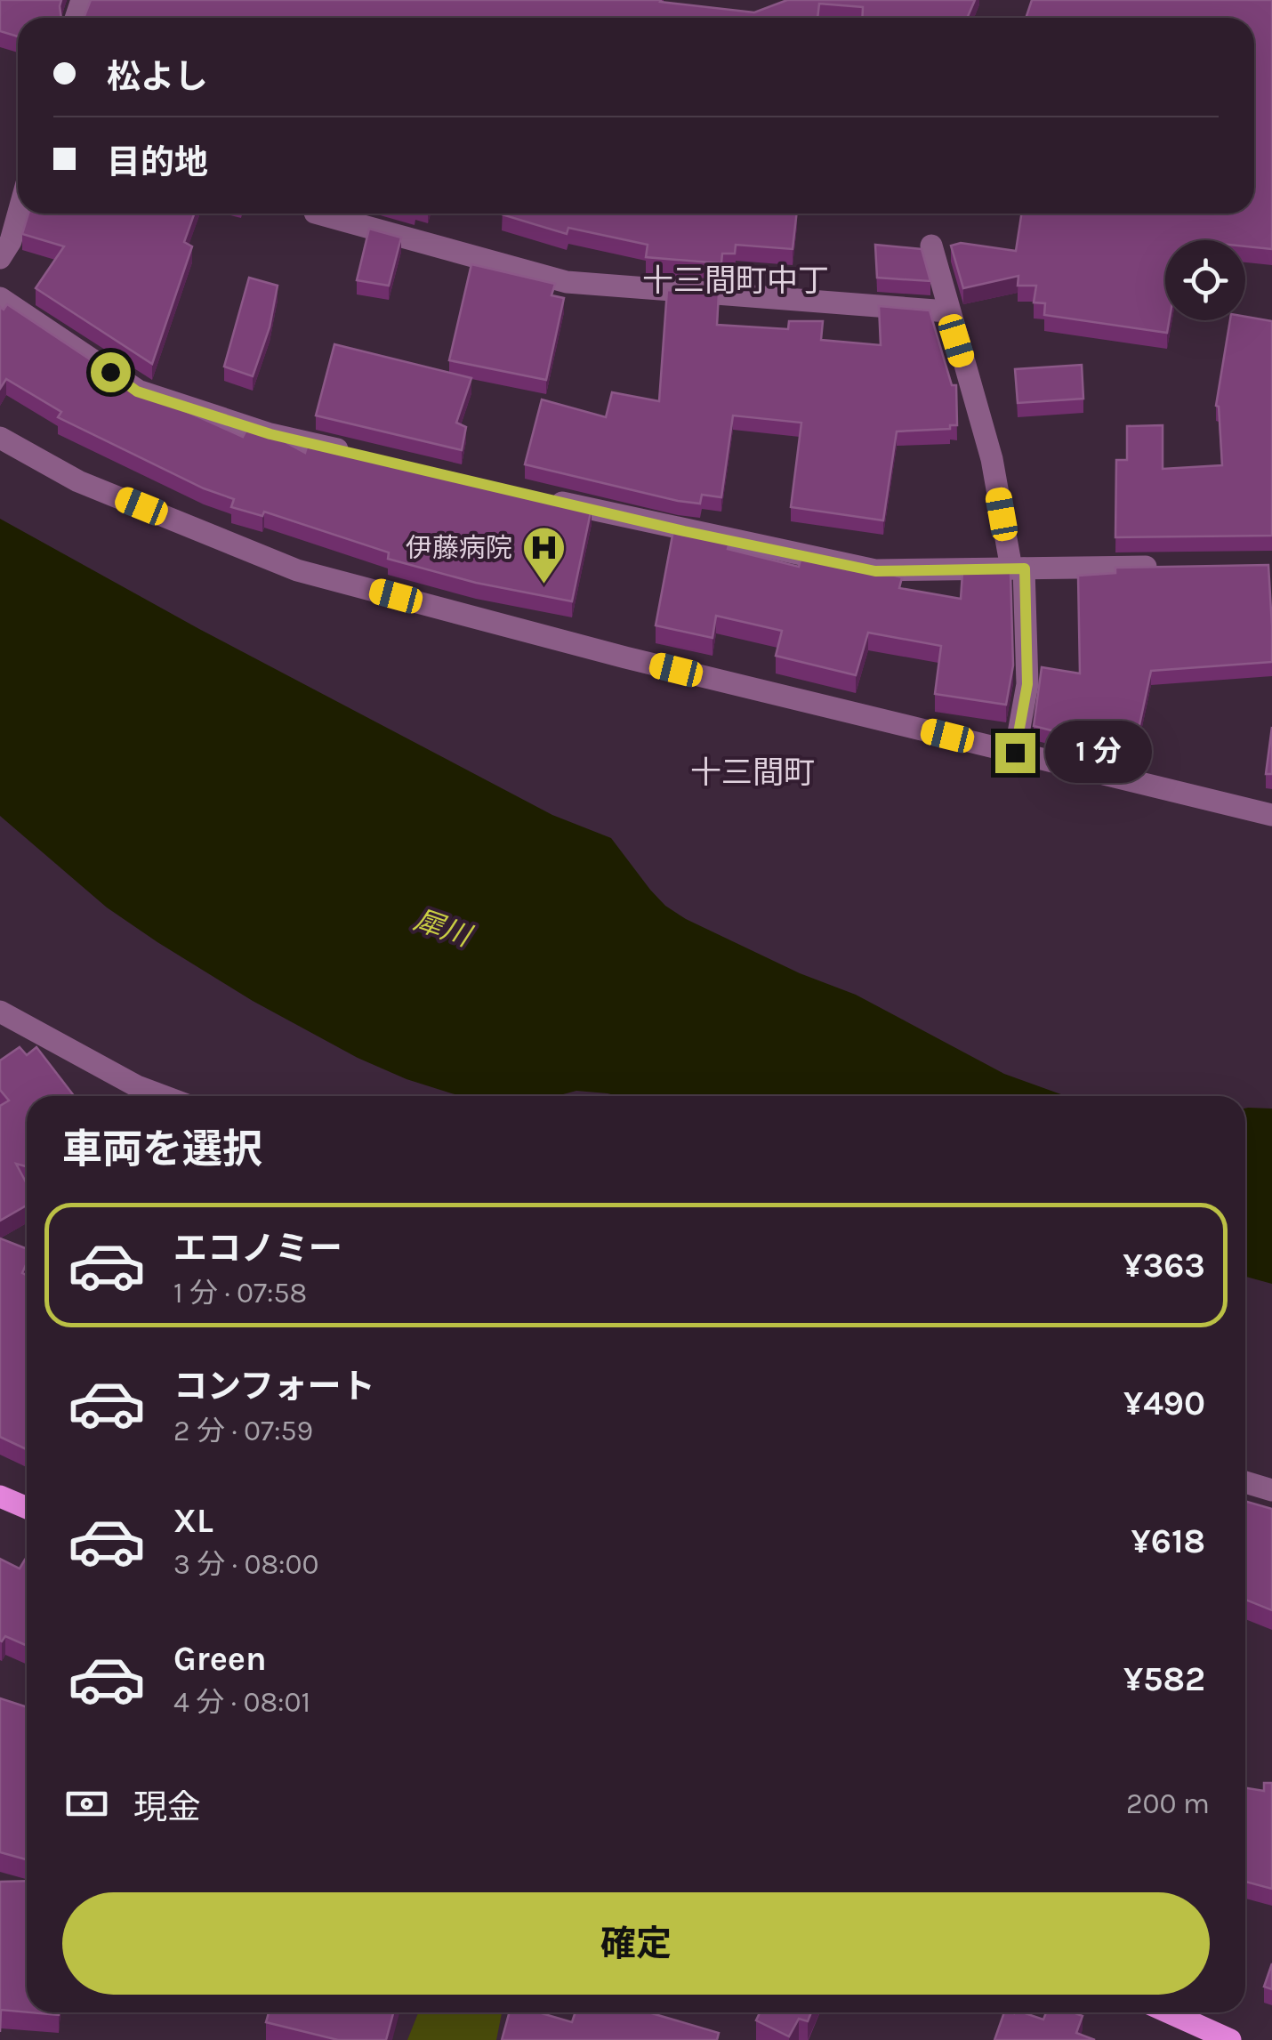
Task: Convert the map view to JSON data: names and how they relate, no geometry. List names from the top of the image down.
{
  "districts": ["十三間町中丁", "十三間町"],
  "water": ["犀川"],
  "places": {
    "hospital": ["伊藤病院"]
  },
  "page": {
    "banner": ["松よし", "目的地"],
    "bubble": "1 分",
    "heading": "車両を選択",
    "list": [
      {
        "name": "エコノミー",
        "note": "1 分 · 07:58",
        "value": "¥363"
      },
      {
        "name": "コンフォート",
        "note": "2 分 · 07:59",
        "value": "¥490"
      },
      {
        "name": "XL",
        "note": "3 分 · 08:00",
        "value": "¥618"
      },
      {
        "name": "Green",
        "note": "4 分 · 08:01",
        "value": "¥582"
      }
    ],
    "pay": ["現金", "200 m"],
    "buttons": "確定"
  }
}
